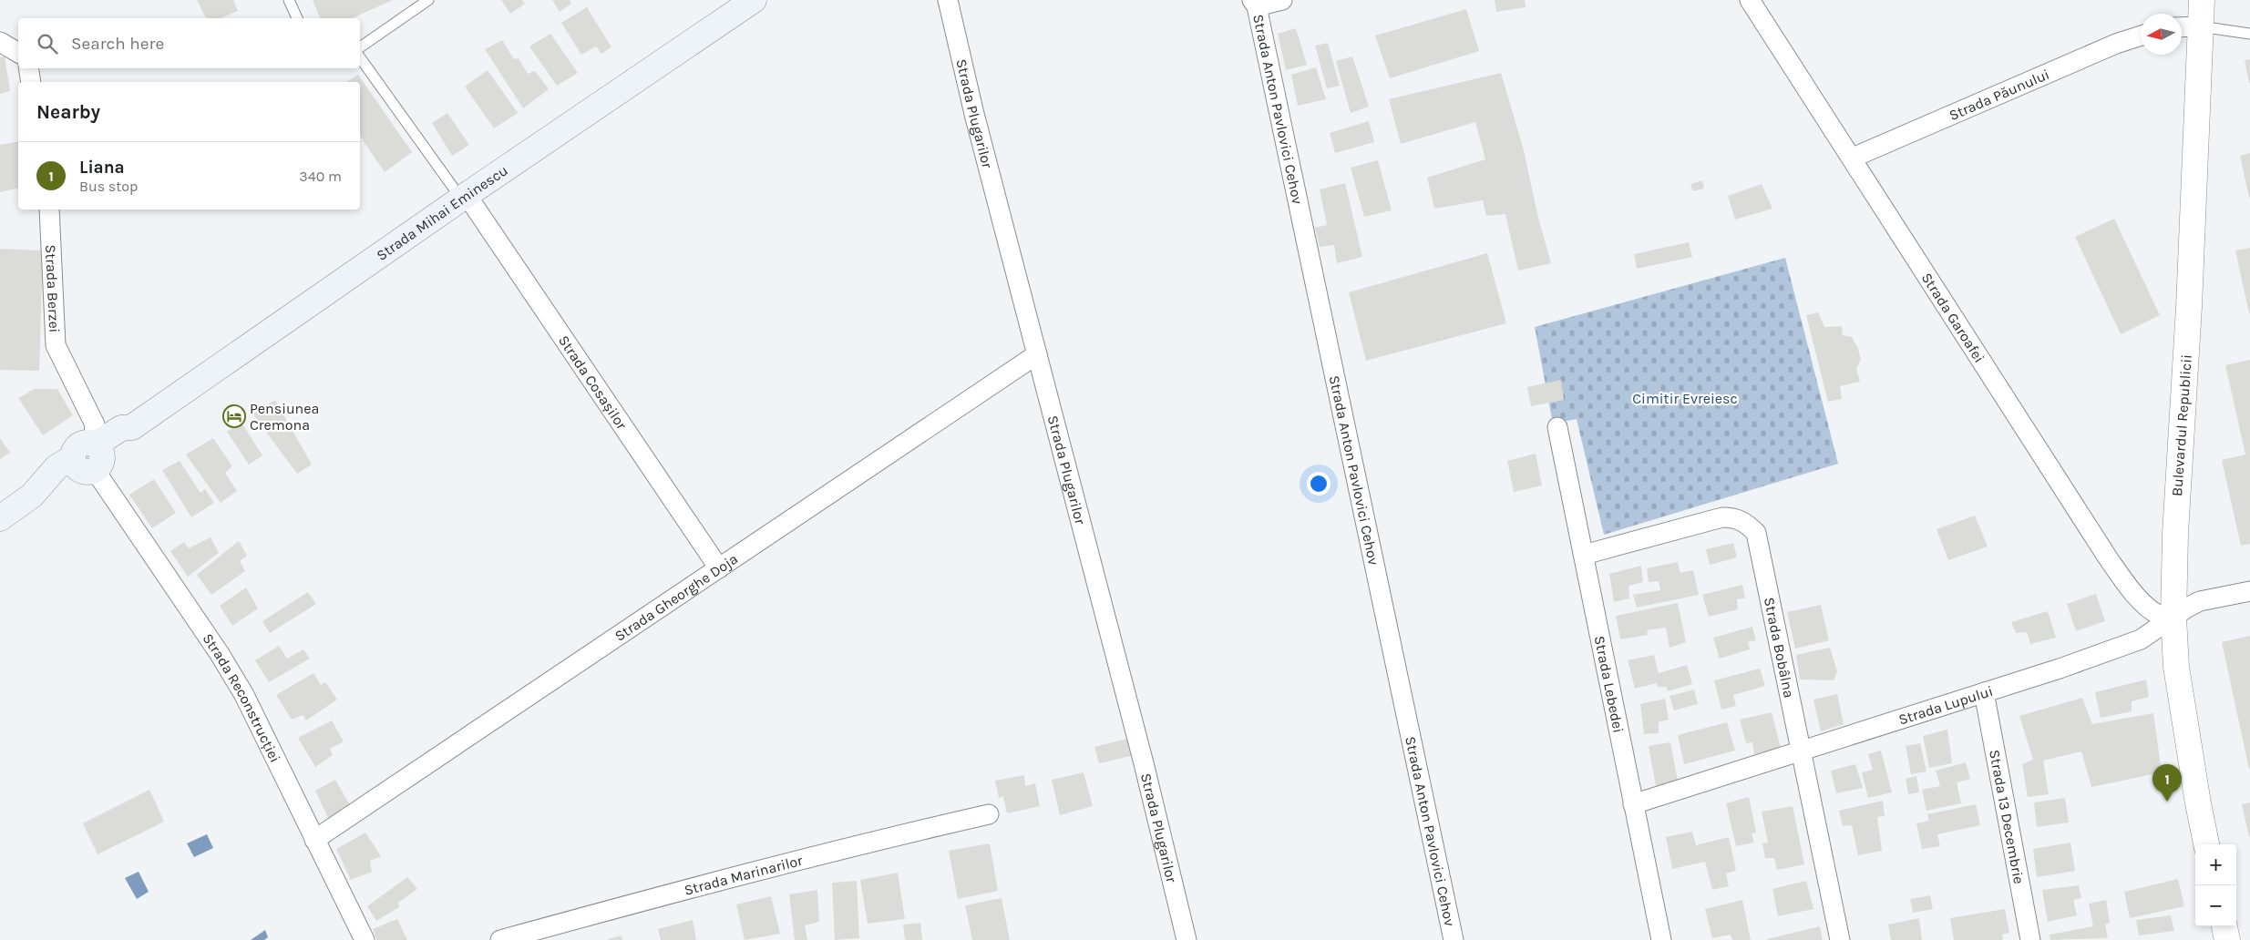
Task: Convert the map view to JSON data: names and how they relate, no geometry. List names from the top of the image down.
{
  "streets": {
    "main road": ["Strada Mihai Eminescu"],
    "street": [
      "Strada Păunului",
      "Strada Anton Pavlovici Cehov",
      "Strada Plugarilor",
      "Strada Berzei",
      "Strada Garoafei",
      "Strada Cosașilor",
      "Bulevardul Republicii",
      "Strada Gheorghe Doja",
      "Strada Bobâlna",
      "Strada Lebedei",
      "Strada Reconstrucției",
      "Strada Lupului",
      "Strada 13 Decembrie",
      "Strada Marinarilor"
    ]
  },
  "crossings": [
    ["Strada Păunului", "Strada Garoafei"],
    ["Strada Plugarilor", "Strada Gheorghe Doja"],
    ["Strada Mihai Eminescu", "Strada Berzei"],
    ["Strada Mihai Eminescu", "Strada Cosașilor"],
    ["Strada Mihai Eminescu", "Strada Reconstrucției"],
    ["Strada Berzei", "Strada Reconstrucției"],
    ["Strada Garoafei", "Bulevardul Republicii"],
    ["Strada Garoafei", "Strada Lupului"],
    ["Strada Cosașilor", "Strada Gheorghe Doja"],
    ["Bulevardul Republicii", "Strada Lupului"],
    ["Strada Gheorghe Doja", "Strada Reconstrucției"],
    ["Strada Bobâlna", "Strada Lebedei"],
    ["Strada Bobâlna", "Strada Lupului"],
    ["Strada Lebedei", "Strada Lupului"],
    ["Strada Lupului", "Strada 13 Decembrie"]
  ],
  "parks": ["Cimitir Evreiesc"],
  "places": {
    "hotel": ["Pensiunea Cremona"]
  },
  "north": "left",
  "page": {
    "search": "Search here",
    "heading": "Nearby",
    "list": [
      {
        "mark": "1",
        "name": "Liana",
        "note": "Bus stop",
        "value": "340 m"
      }
    ],
    "pins": "1",
    "map_buttons": ["+", "−"]
  }
}
